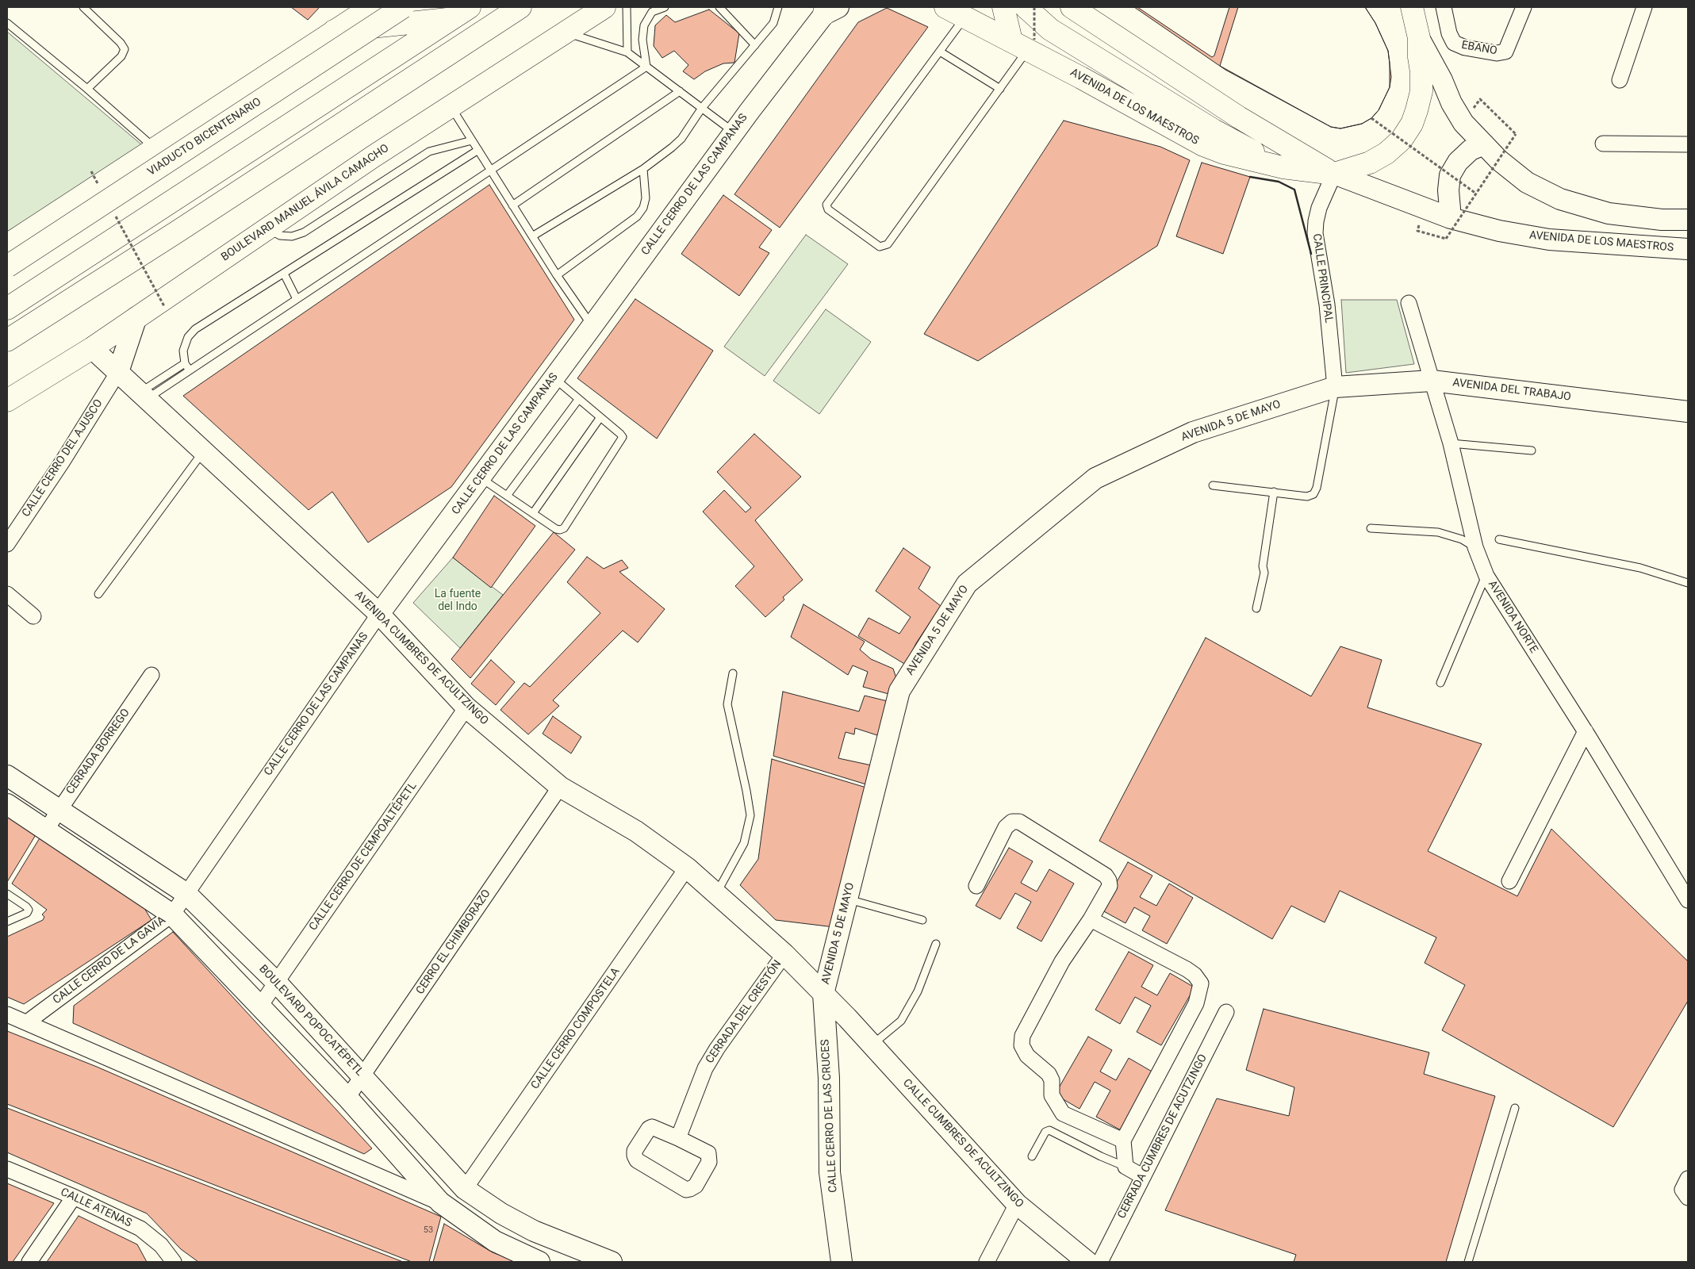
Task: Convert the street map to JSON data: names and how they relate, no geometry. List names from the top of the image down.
{
  "streets": {
    "main road": ["AVENIDA DE LOS MAESTROS", "VIADUCTO BICENTENARIO", "BOULEVARD MANUEL ÁVILA CAMACHO"],
    "street": [
      "EBANO",
      "CALLE CERRO DE LAS CAMPANAS",
      "CALLE PRINCIPAL",
      "AVENIDA DEL TRABAJO",
      "AVENIDA 5 DE MAYO",
      "CALLE CERRO DEL AJUSCO",
      "AVENIDA NORTE",
      "AVENIDA CUMBRES DE ACULTZINGO",
      "CERRADA BORREGO",
      "CALLE CERRO DE CEMPOALTÉPETL",
      "CERRO EL CHIMBORAZO",
      "CALLE CERRO DE LA GAVIA",
      "CERRADA DEL CRESTÓN",
      "BOULEVARD POPOCATÉPETL",
      "CALLE CERRO COMPOSTELA",
      "CALLE CERRO DE LAS CRUCES",
      "CERRADA CUMBRES DE ACUTZINGO",
      "CALLE CUMBRES DE ACULTZINGO",
      "CALLE ATENAS"
    ]
  },
  "crossings": [
    ["AVENIDA DE LOS MAESTROS", "CALLE PRINCIPAL"],
    ["CALLE CERRO DE LAS CAMPANAS", "AVENIDA CUMBRES DE ACULTZINGO"],
    ["CALLE CERRO DE LAS CAMPANAS", "CALLE CERRO DE LA GAVIA"],
    ["CALLE CERRO DE LAS CAMPANAS", "BOULEVARD POPOCATÉPETL"],
    ["BOULEVARD MANUEL ÁVILA CAMACHO", "AVENIDA CUMBRES DE ACULTZINGO"],
    ["CALLE PRINCIPAL", "AVENIDA DEL TRABAJO"],
    ["CALLE PRINCIPAL", "AVENIDA 5 DE MAYO"],
    ["AVENIDA DEL TRABAJO", "AVENIDA 5 DE MAYO"],
    ["AVENIDA DEL TRABAJO", "AVENIDA NORTE"],
    ["AVENIDA 5 DE MAYO", "AVENIDA CUMBRES DE ACULTZINGO"],
    ["AVENIDA 5 DE MAYO", "CALLE CERRO DE LAS CRUCES"],
    ["CALLE CERRO DEL AJUSCO", "AVENIDA CUMBRES DE ACULTZINGO"],
    ["AVENIDA CUMBRES DE ACULTZINGO", "CALLE CERRO DE CEMPOALTÉPETL"],
    ["AVENIDA CUMBRES DE ACULTZINGO", "CERRO EL CHIMBORAZO"],
    ["AVENIDA CUMBRES DE ACULTZINGO", "CERRADA DEL CRESTÓN"],
    ["AVENIDA CUMBRES DE ACULTZINGO", "CALLE CERRO COMPOSTELA"],
    ["AVENIDA CUMBRES DE ACULTZINGO", "CALLE CERRO DE LAS CRUCES"],
    ["AVENIDA CUMBRES DE ACULTZINGO", "CALLE CUMBRES DE ACULTZINGO"],
    ["CERRADA BORREGO", "BOULEVARD POPOCATÉPETL"],
    ["CALLE CERRO DE CEMPOALTÉPETL", "BOULEVARD POPOCATÉPETL"],
    ["CERRO EL CHIMBORAZO", "BOULEVARD POPOCATÉPETL"],
    ["CALLE CERRO DE LA GAVIA", "BOULEVARD POPOCATÉPETL"],
    ["BOULEVARD POPOCATÉPETL", "CALLE CERRO COMPOSTELA"]
  ],
  "parks": ["La fuente del Indo"],
  "house_numbers": ["53"]
}
